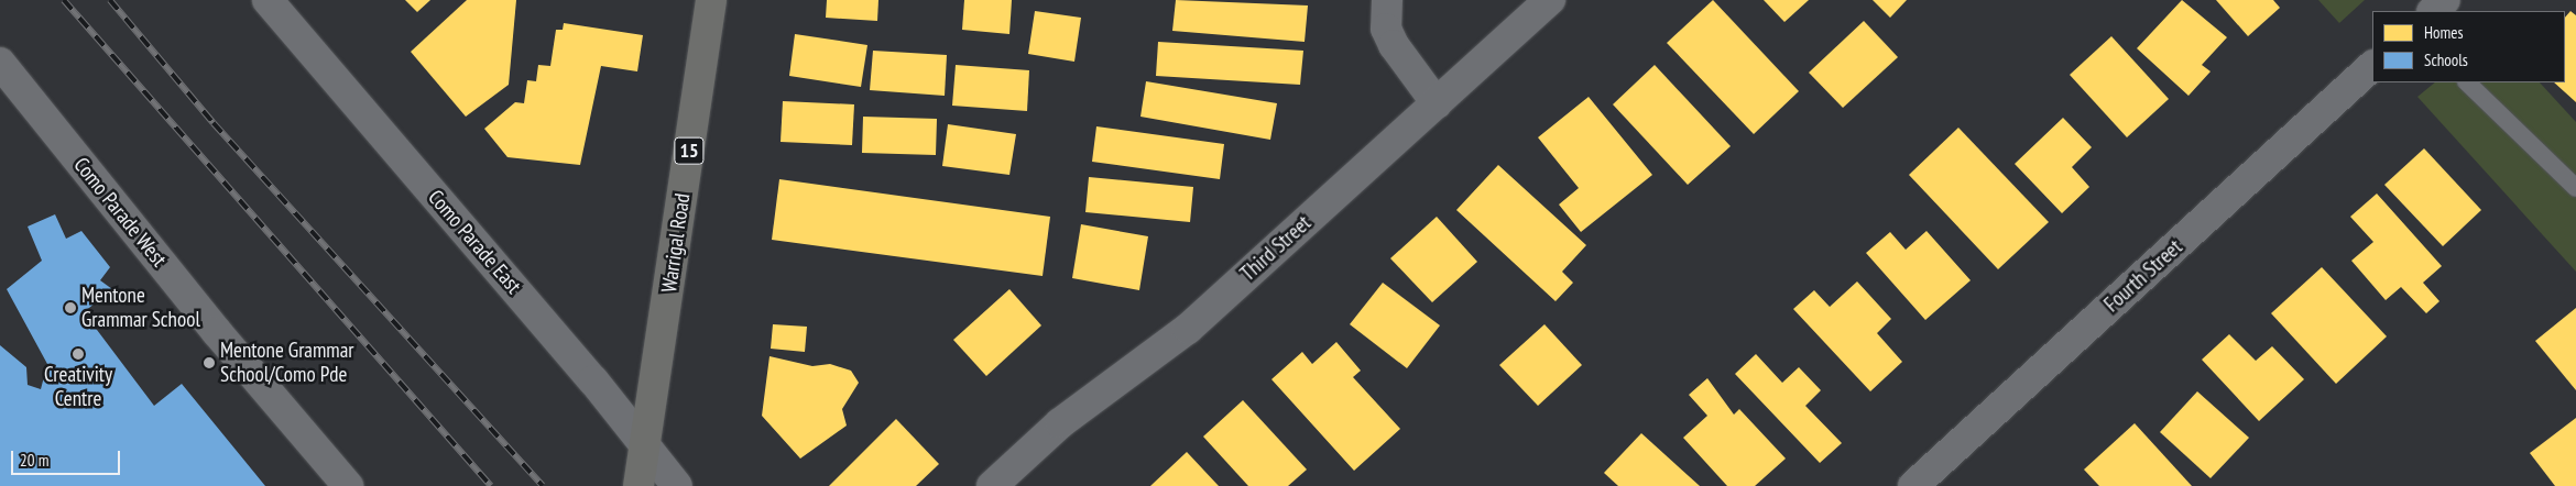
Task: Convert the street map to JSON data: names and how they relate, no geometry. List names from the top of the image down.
{
  "streets": {
    "main road": ["15", "Warrigal Road"],
    "street": [
      "Como Parade West",
      "Como Parade East",
      "Third Street",
      "Fourth Street"
    ]
  },
  "crossings": [
    ["Como Parade East", "Warrigal Road"]
  ],
  "places": ["Mentone Grammar School", "Creativity Centre", "Mentone Grammar School/Como Pde"],
  "legend": ["Homes", "Schools"],
  "scale_bar": "20 m"
}
